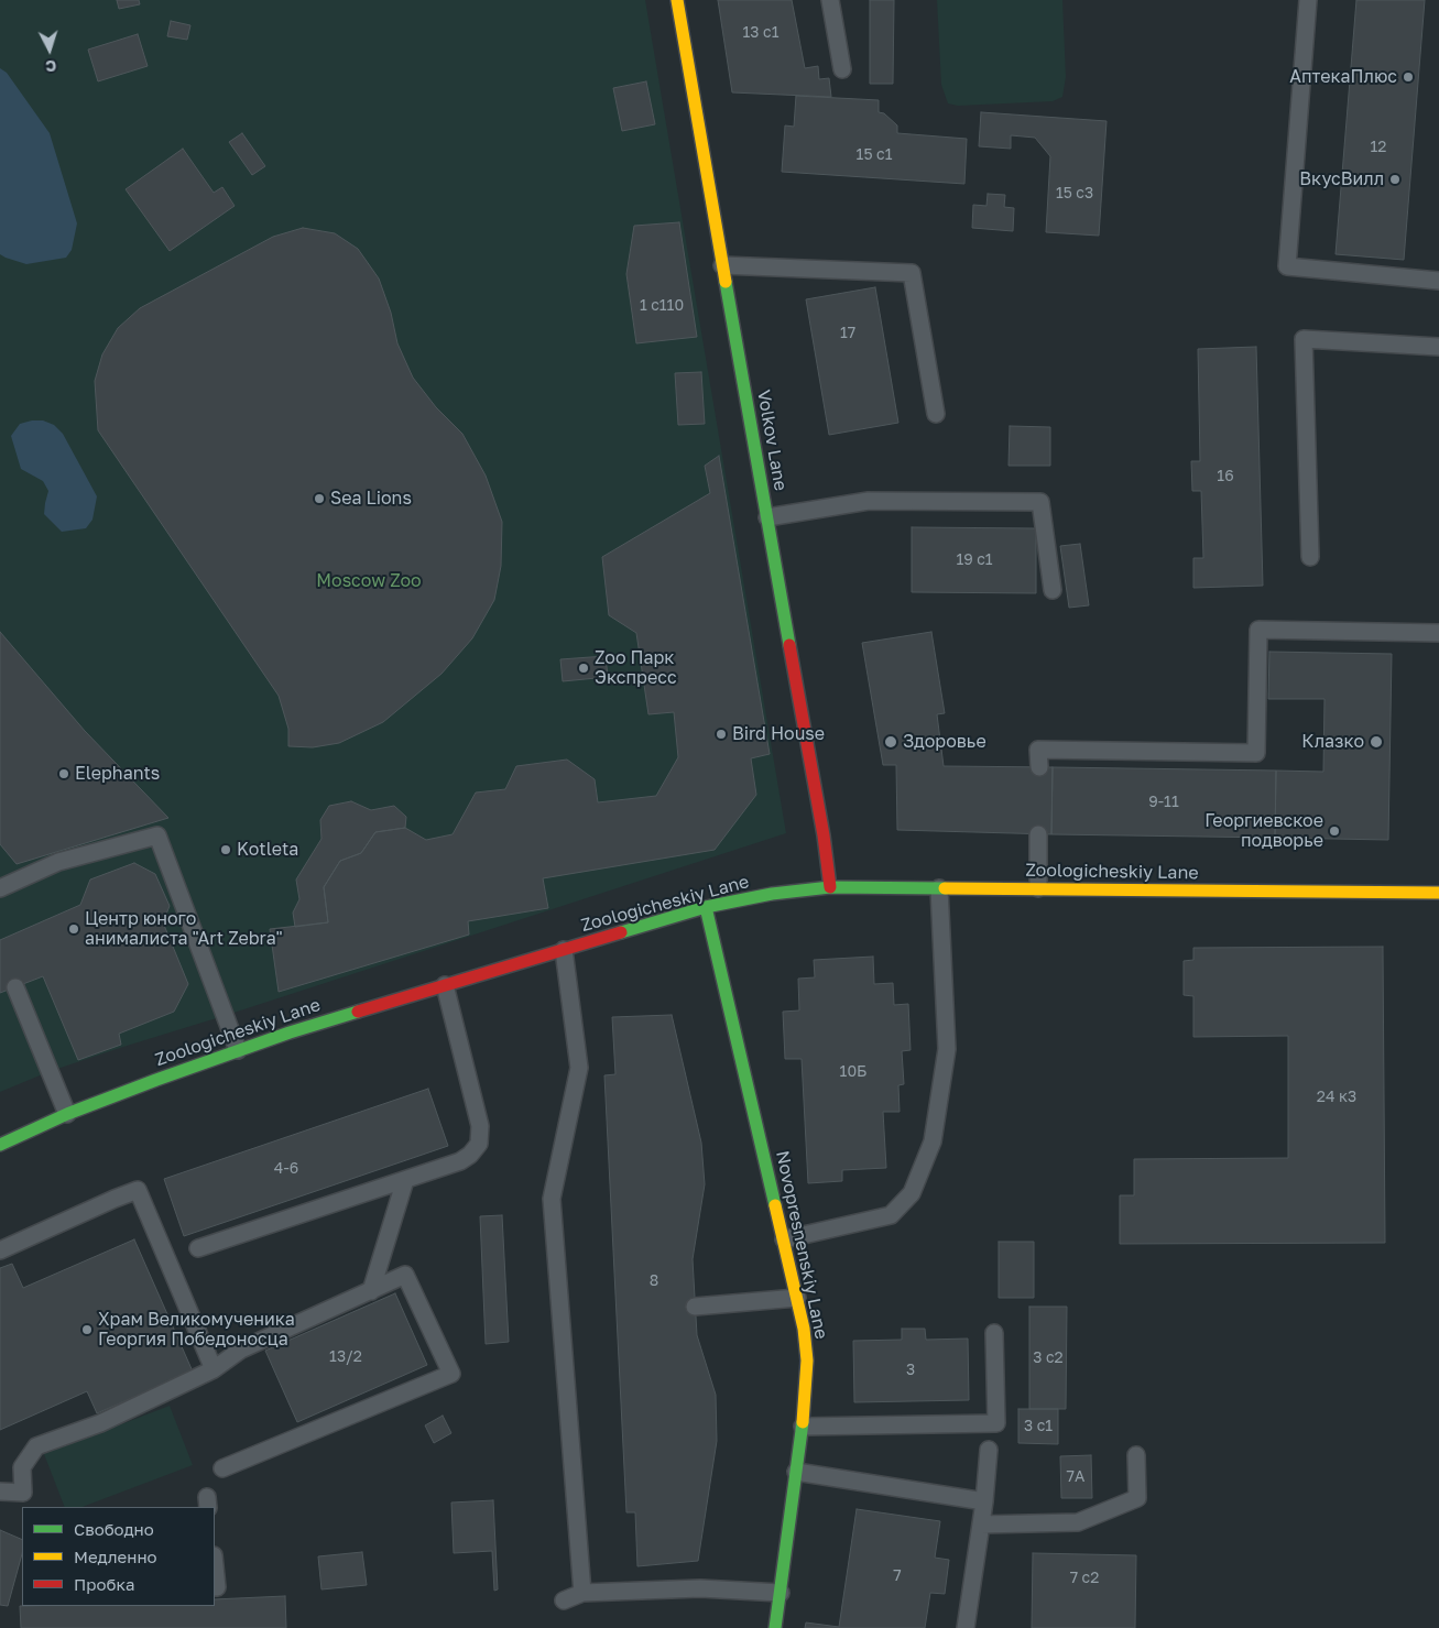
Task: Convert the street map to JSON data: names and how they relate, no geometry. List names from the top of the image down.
{
  "streets": {
    "street": ["Volkov Lane", "Zoologicheskiy Lane", "Novopresnenskiy Lane"]
  },
  "crossings": [
    ["Volkov Lane", "Zoologicheskiy Lane"],
    ["Zoologicheskiy Lane", "Novopresnenskiy Lane"]
  ],
  "parks": ["Moscow Zoo"],
  "places": [
    "АптекаПлюс",
    "ВкусВилл",
    "Sea Lions",
    "Zoo Парк Экспресс",
    "Bird House",
    "Здоровье",
    "Клазко",
    "Elephants",
    "Георгиевское подворье",
    "Kotleta",
    "Центр юного анималиста \"Art Zebra\"",
    "Храм Великомученика Георгия Победоносца"
  ],
  "house_numbers": [
    "13 с1",
    "12",
    "15 с1",
    "15 с3",
    "1 с110",
    "17",
    "16",
    "19 с1",
    "9-11",
    "10Б",
    "24 к3",
    "4-6",
    "8",
    "13/2",
    "3 с2",
    "3",
    "3 с1",
    "7А",
    "7",
    "7 с2"
  ],
  "legend": ["Свободно", "Медленно", "Пробка"],
  "north": "bottom"
}
